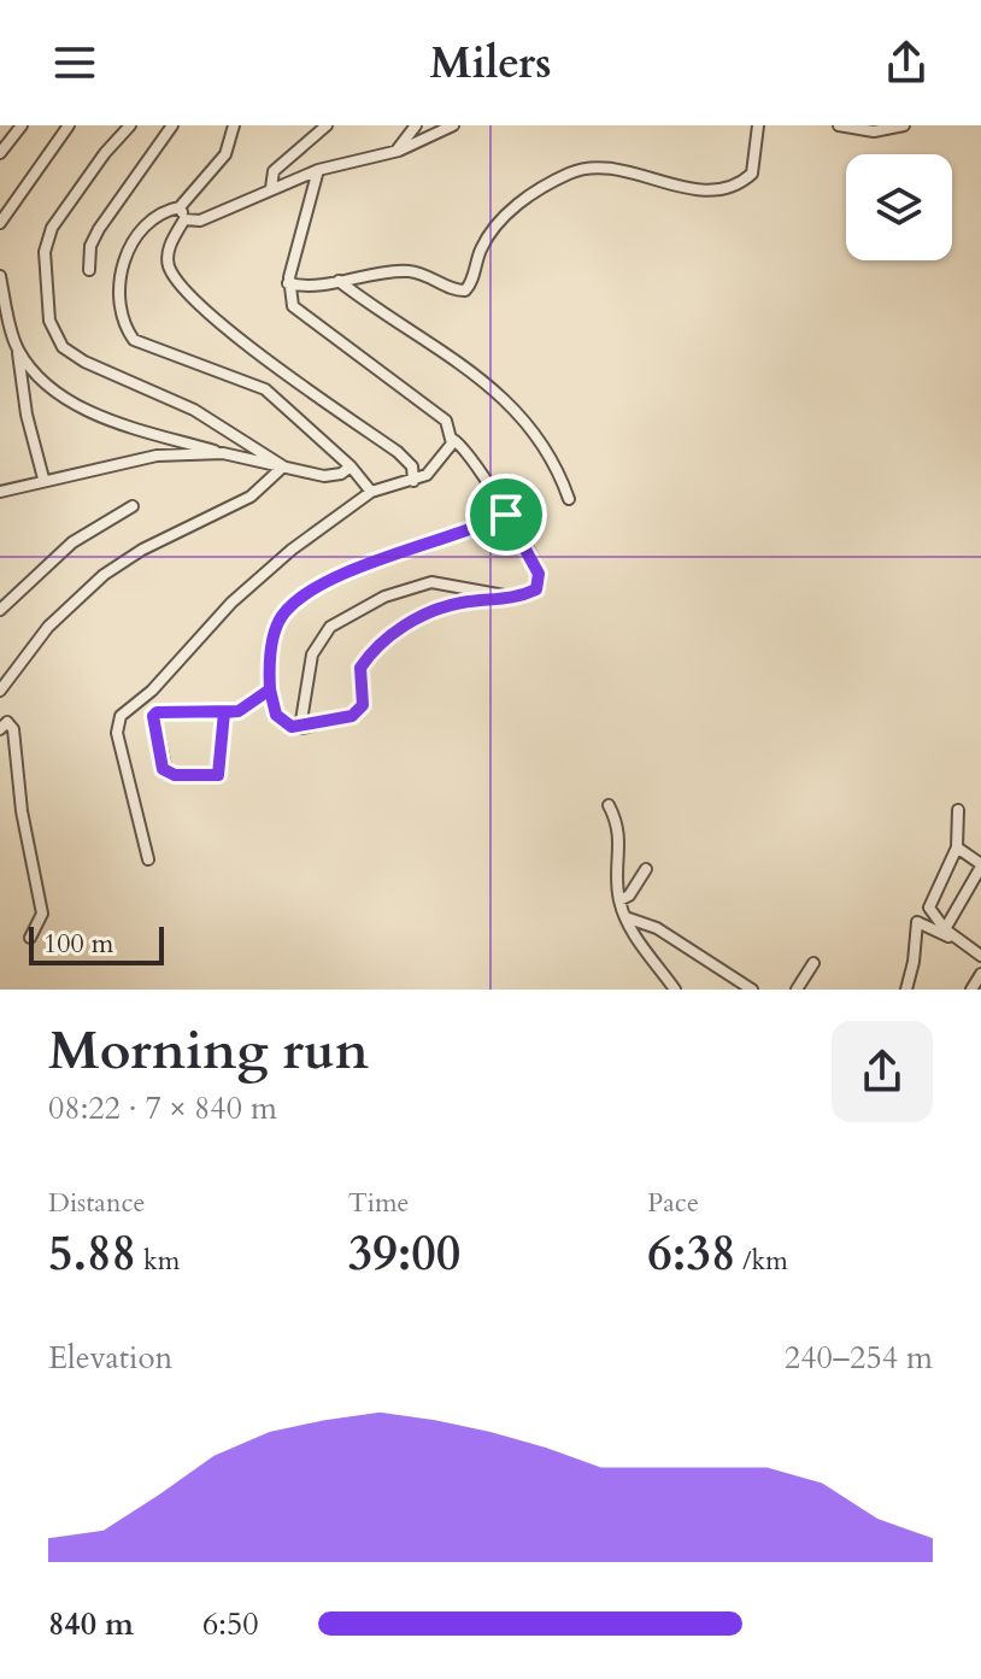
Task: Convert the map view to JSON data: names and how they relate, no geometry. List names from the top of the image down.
{
  "scale_bar": "100 m",
  "page": {
    "header": "Milers",
    "scale": "100 m",
    "heading": ["Morning run", "08:22 · 7 × 840 m"],
    "stats": [
      ["Distance", "5.88 km"],
      ["Time", "39:00"],
      ["Pace", "6:38 /km"]
    ],
    "chart": ["Elevation", "240–254 m"],
    "list": [
      {
        "name": "840 m",
        "note": "6:50"
      }
    ]
  }
}
